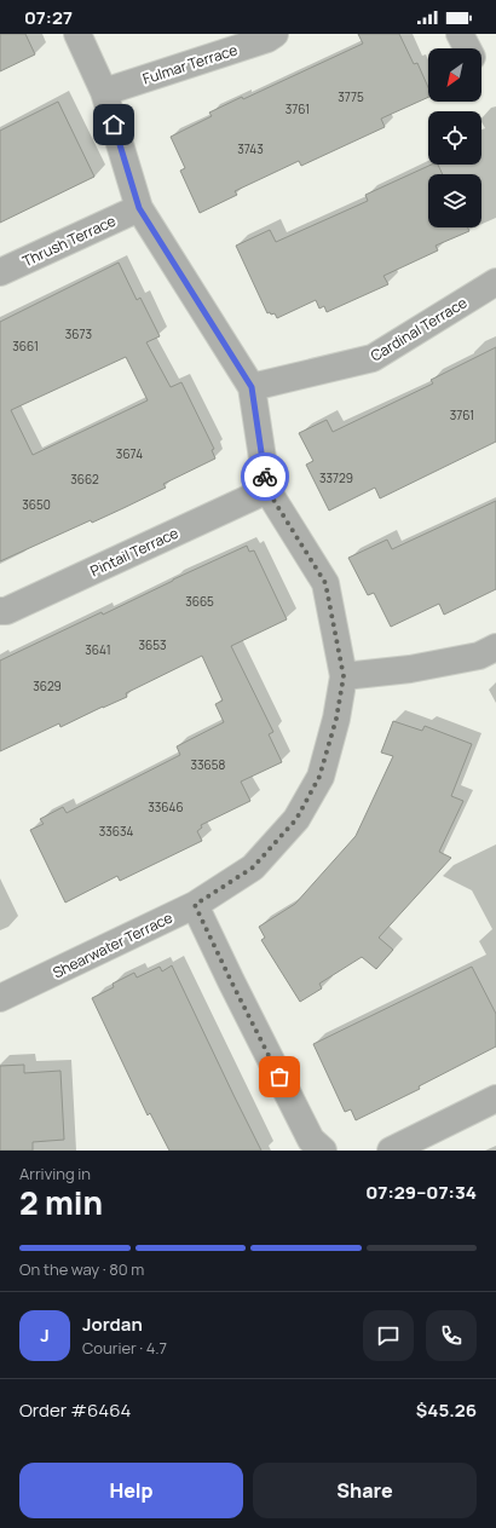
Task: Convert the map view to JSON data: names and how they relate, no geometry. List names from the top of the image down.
{
  "streets": {
    "street": [
      "Fulmar Terrace",
      "Thrush Terrace",
      "Cardinal Terrace",
      "Pintail Terrace",
      "Shearwater Terrace"
    ]
  },
  "crossings": [
    ["Fulmar Terrace", "Shearwater Terrace"],
    ["Thrush Terrace", "Shearwater Terrace"],
    ["Cardinal Terrace", "Shearwater Terrace"],
    ["Pintail Terrace", "Shearwater Terrace"]
  ],
  "house_numbers": [
    "3775",
    "3761",
    "3743",
    "3673",
    "3661",
    "3761",
    "3674",
    "33729",
    "3662",
    "3650",
    "3665",
    "3653",
    "3641",
    "3629",
    "33658",
    "33646",
    "33634"
  ],
  "north": "bottom left",
  "page": {
    "status": "07:27",
    "heading": ["2 min", "Arriving in", "07:29–07:34"],
    "panel": [
      "Jordan",
      "Courier · 4.7",
      "Order #6464",
      "$45.26"
    ],
    "bar": "On the way · 80 m",
    "round": "J",
    "buttons": ["Help", "Share"]
  }
}
